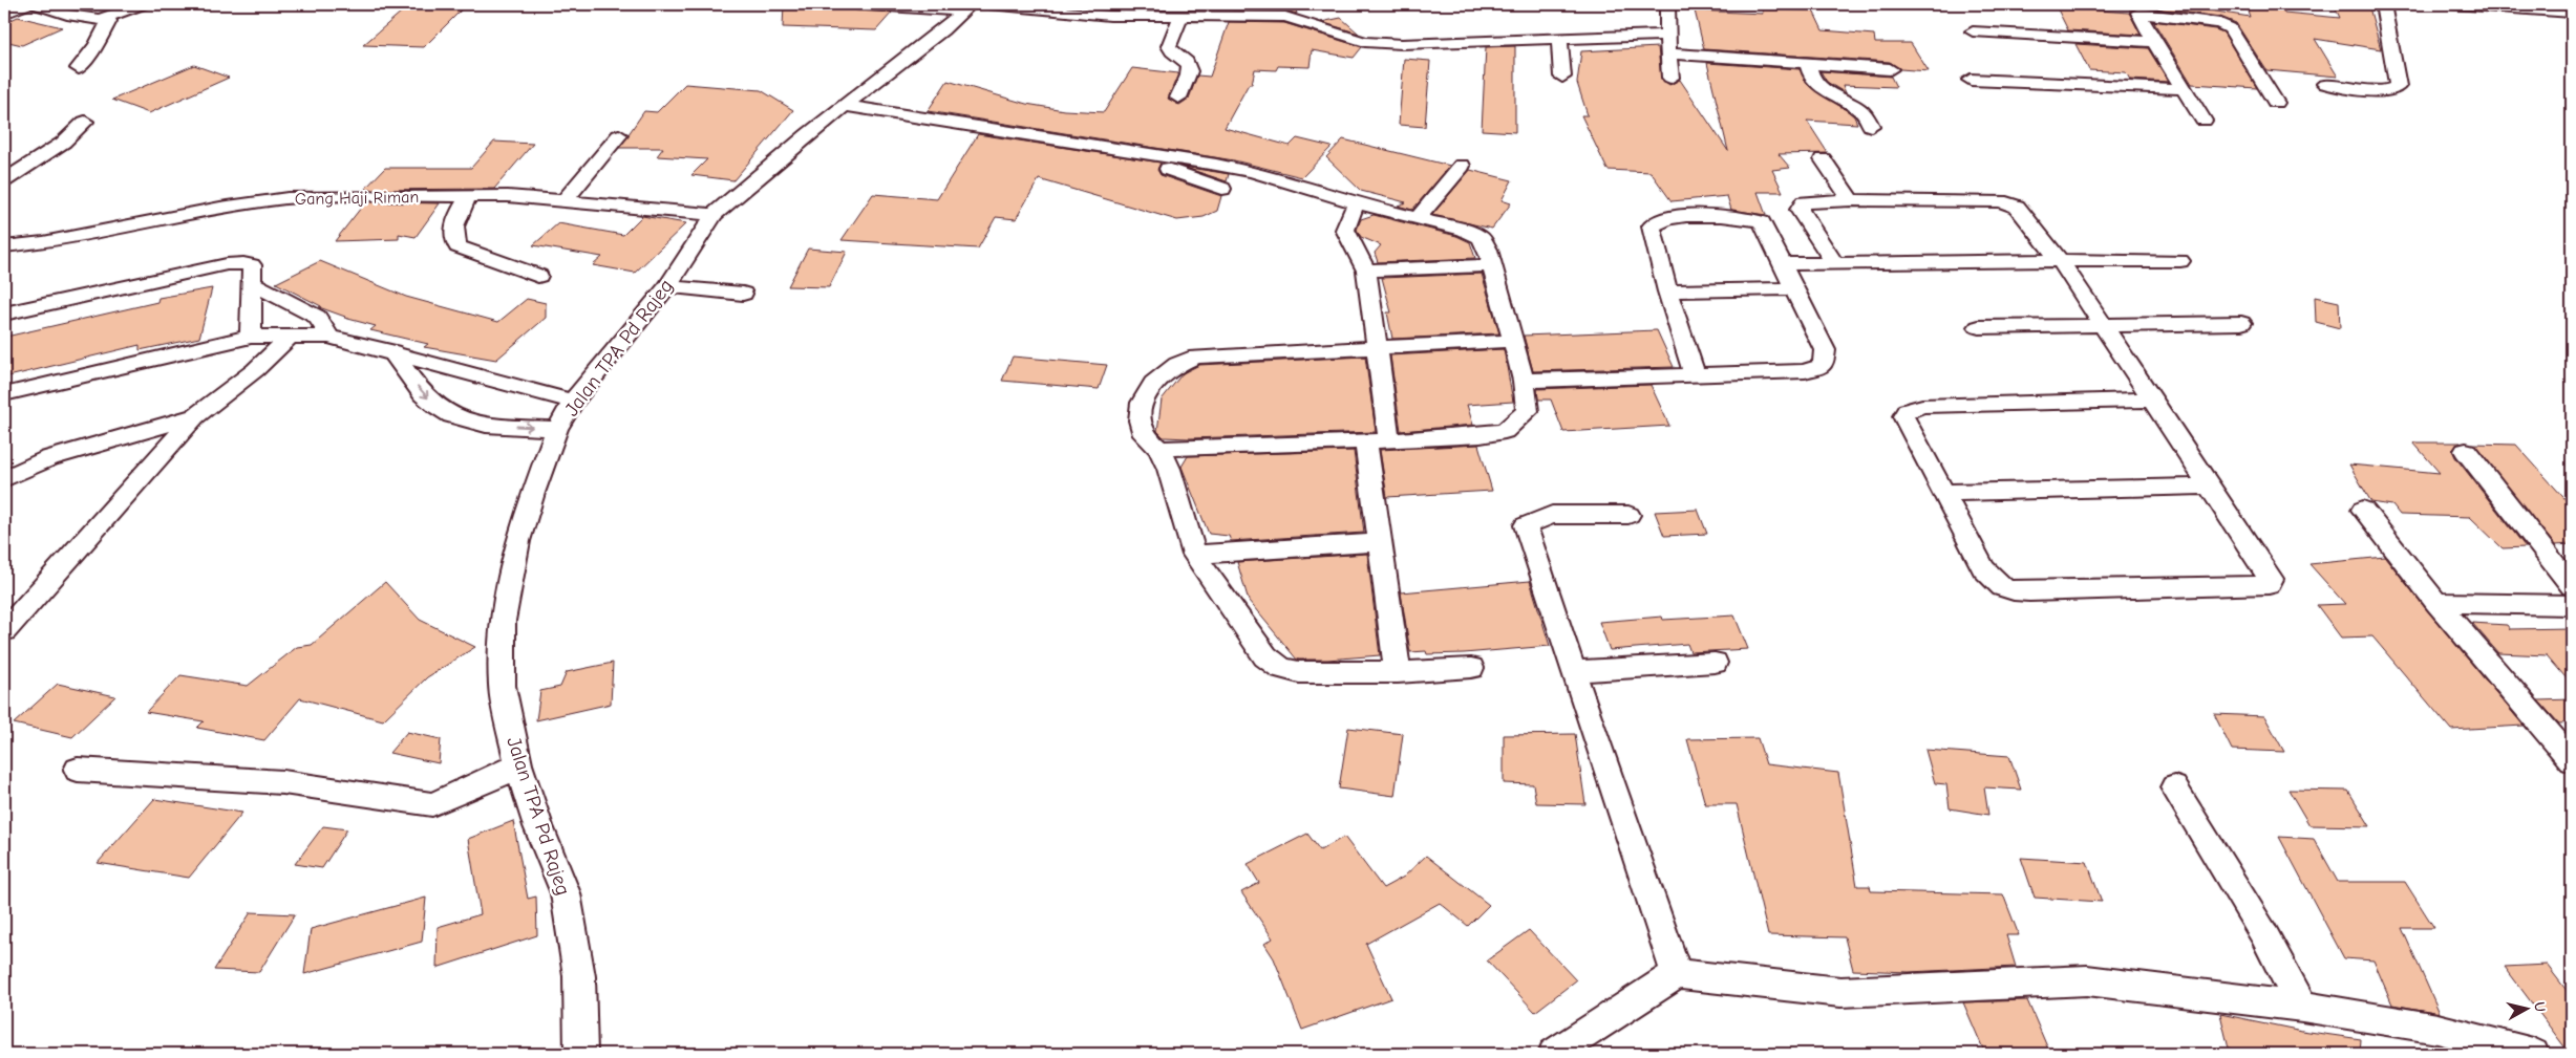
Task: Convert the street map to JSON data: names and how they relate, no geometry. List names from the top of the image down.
{
  "streets": {
    "street": ["Gang Haji Riman", "Jalan TPA Pd Rajeg"]
  },
  "crossings": [
    ["Gang Haji Riman", "Jalan TPA Pd Rajeg"]
  ],
  "north": "right"
}
